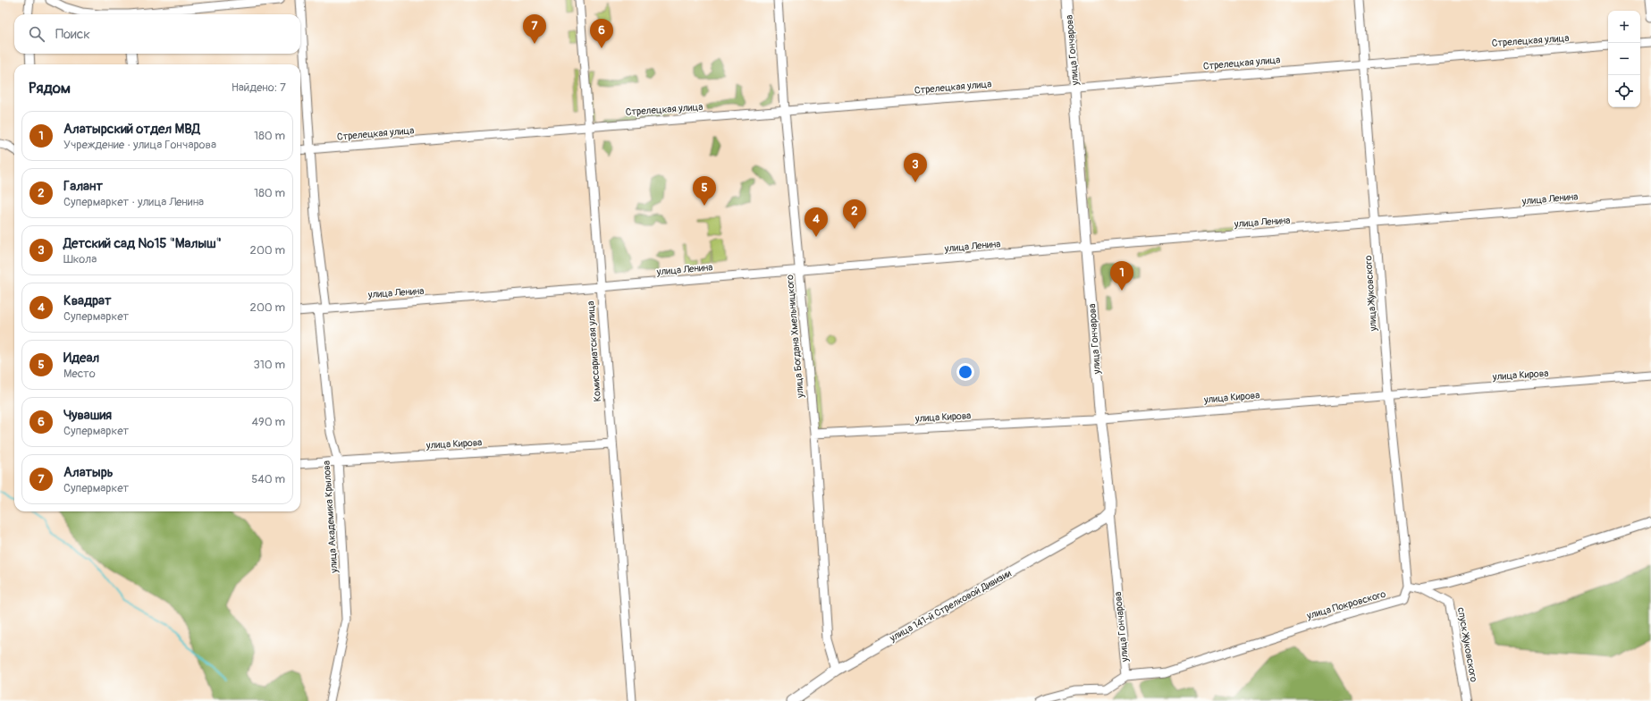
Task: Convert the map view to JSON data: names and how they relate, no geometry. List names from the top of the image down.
{
  "streets": {
    "main road": ["улица Гончарова", "улица 141-й Стрелковой Дивизии"],
    "street": [
      "Стрелецкая улица",
      "улица Ленина",
      "улица Жуковского",
      "улица Богдана Хмельницкого",
      "Комиссариатская улица",
      "улица Кирова",
      "улица Академика Крылова",
      "улица Покровского",
      "спуск Жуковского"
    ]
  },
  "crossings": [
    ["Стрелецкая улица", "улица Гончарова"],
    ["Стрелецкая улица", "улица Жуковского"],
    ["Стрелецкая улица", "улица Богдана Хмельницкого"],
    ["Стрелецкая улица", "Комиссариатская улица"],
    ["Стрелецкая улица", "улица Академика Крылова"],
    ["улица Гончарова", "улица Ленина"],
    ["улица Гончарова", "улица Кирова"],
    ["улица Гончарова", "улица Покровского"],
    ["улица Гончарова", "улица 141-й Стрелковой Дивизии"],
    ["улица Ленина", "улица Жуковского"],
    ["улица Ленина", "улица Богдана Хмельницкого"],
    ["улица Ленина", "Комиссариатская улица"],
    ["улица Ленина", "улица Академика Крылова"],
    ["улица Жуковского", "улица Кирова"],
    ["улица Жуковского", "улица Покровского"],
    ["улица Богдана Хмельницкого", "улица Кирова"],
    ["улица Богдана Хмельницкого", "улица 141-й Стрелковой Дивизии"],
    ["Комиссариатская улица", "улица Кирова"],
    ["улица Кирова", "улица Академика Крылова"]
  ],
  "page": {
    "map_buttons": ["+", "−"],
    "pins": [
      "7",
      "6",
      "3",
      "5",
      "2",
      "4",
      "1"
    ],
    "search": "Поиск",
    "heading": ["Рядом", "Найдено: 7"],
    "list": [
      {
        "mark": "1",
        "name": "Алатырский отдел МВД",
        "note": "Учреждение · улица Гончарова",
        "value": "180 m"
      },
      {
        "mark": "2",
        "name": "Галант",
        "note": "Супермаркет · улица Ленина",
        "value": "180 m"
      },
      {
        "mark": "3",
        "name": "Детский сад №15 \"Малыш\"",
        "note": "Школа",
        "value": "200 m"
      },
      {
        "mark": "4",
        "name": "Квадрат",
        "note": "Супермаркет",
        "value": "200 m"
      },
      {
        "mark": "5",
        "name": "Идеал",
        "note": "Место",
        "value": "310 m"
      },
      {
        "mark": "6",
        "name": "Чувашия",
        "note": "Супермаркет",
        "value": "490 m"
      },
      {
        "mark": "7",
        "name": "Алатырь",
        "note": "Супермаркет",
        "value": "540 m"
      }
    ]
  }
}
